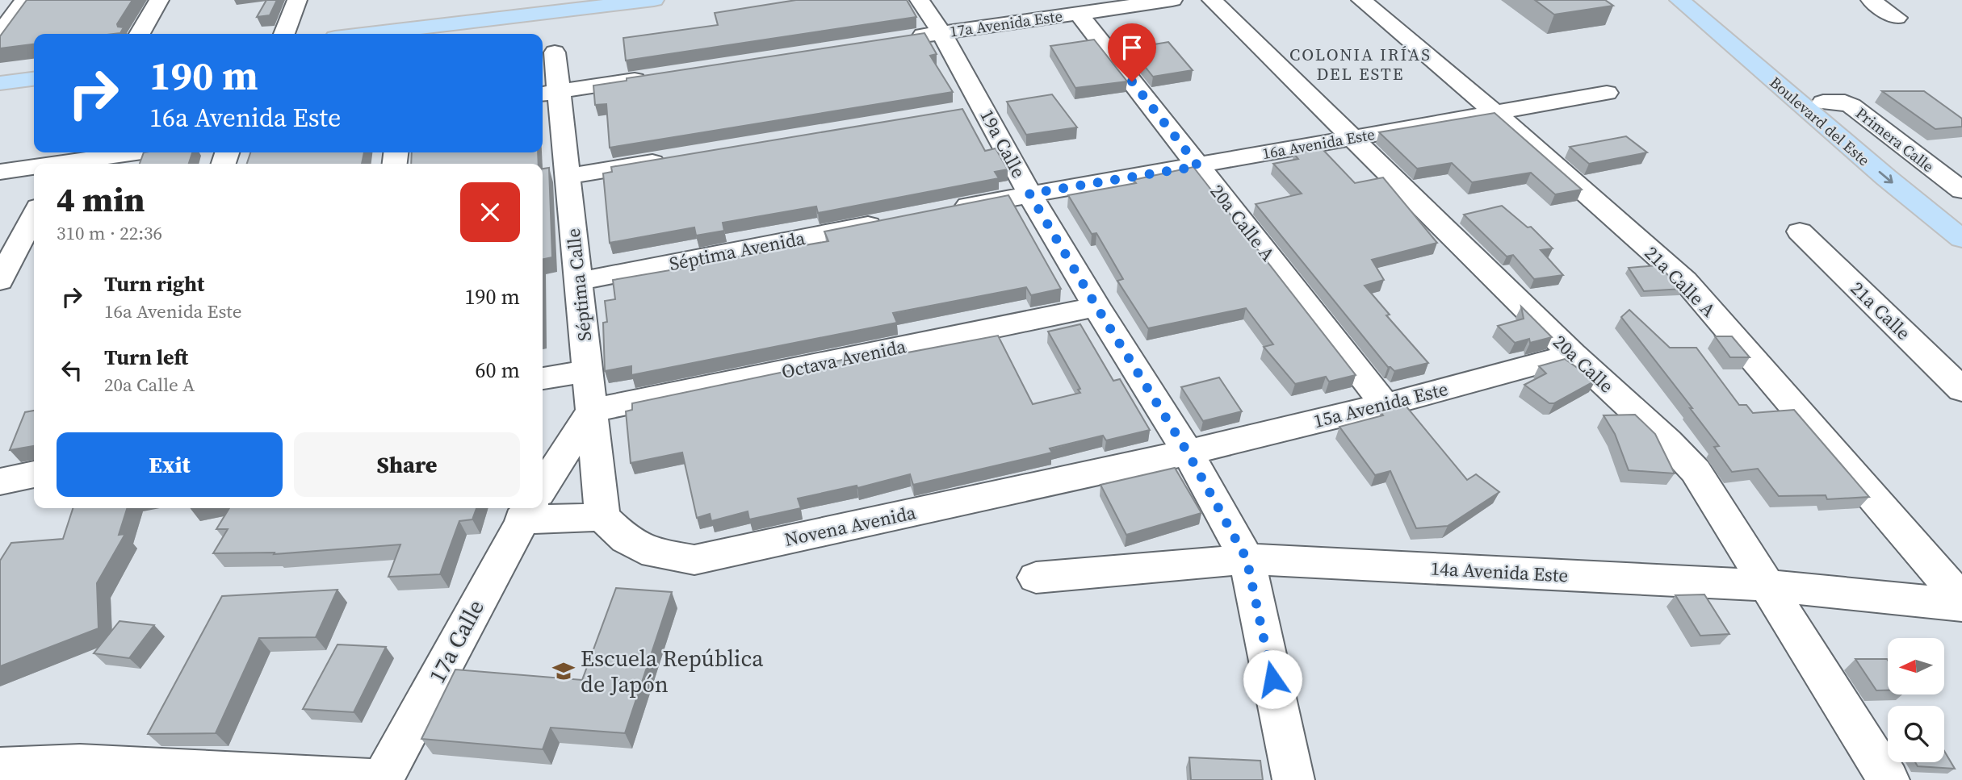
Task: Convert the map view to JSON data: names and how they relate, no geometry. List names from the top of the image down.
{
  "streets": {
    "main road": ["Boulevard del Este"],
    "street": [
      "17a Avenida Este",
      "Primera Calle",
      "19a Calle",
      "16a Avenida Este",
      "20a Calle A",
      "Séptima Avenida",
      "21a Calle A",
      "Séptima Calle",
      "21a Calle",
      "Octava Avenida",
      "20a Calle",
      "15a Avenida Este",
      "Novena Avenida",
      "14a Avenida Este",
      "17a Calle"
    ]
  },
  "crossings": [
    ["17a Avenida Este", "19a Calle"],
    ["17a Avenida Este", "20a Calle A"],
    ["19a Calle", "16a Avenida Este"],
    ["19a Calle", "Octava Avenida"],
    ["19a Calle", "15a Avenida Este"],
    ["19a Calle", "Novena Avenida"],
    ["19a Calle", "14a Avenida Este"],
    ["16a Avenida Este", "20a Calle A"],
    ["16a Avenida Este", "21a Calle A"],
    ["16a Avenida Este", "20a Calle"],
    ["20a Calle A", "15a Avenida Este"],
    ["Séptima Avenida", "Séptima Calle"],
    ["Séptima Calle", "Octava Avenida"],
    ["Séptima Calle", "Novena Avenida"],
    ["Séptima Calle", "17a Calle"],
    ["Octava Avenida", "17a Calle"],
    ["20a Calle", "15a Avenida Este"],
    ["20a Calle", "14a Avenida Este"],
    ["15a Avenida Este", "Novena Avenida"]
  ],
  "districts": ["COLONIA IRÍAS DEL ESTE"],
  "places": {
    "school or university": ["Escuela República de Japón"]
  },
  "north": "left",
  "page": {
    "turn": ["190 m", "16a Avenida Este"],
    "heading": ["4 min", "310 m · 22:36"],
    "list": [
      {
        "name": "Turn right",
        "note": "16a Avenida Este",
        "value": "190 m"
      },
      {
        "name": "Turn left",
        "note": "20a Calle A",
        "value": "60 m"
      }
    ],
    "buttons": ["Exit", "Share"]
  }
}
